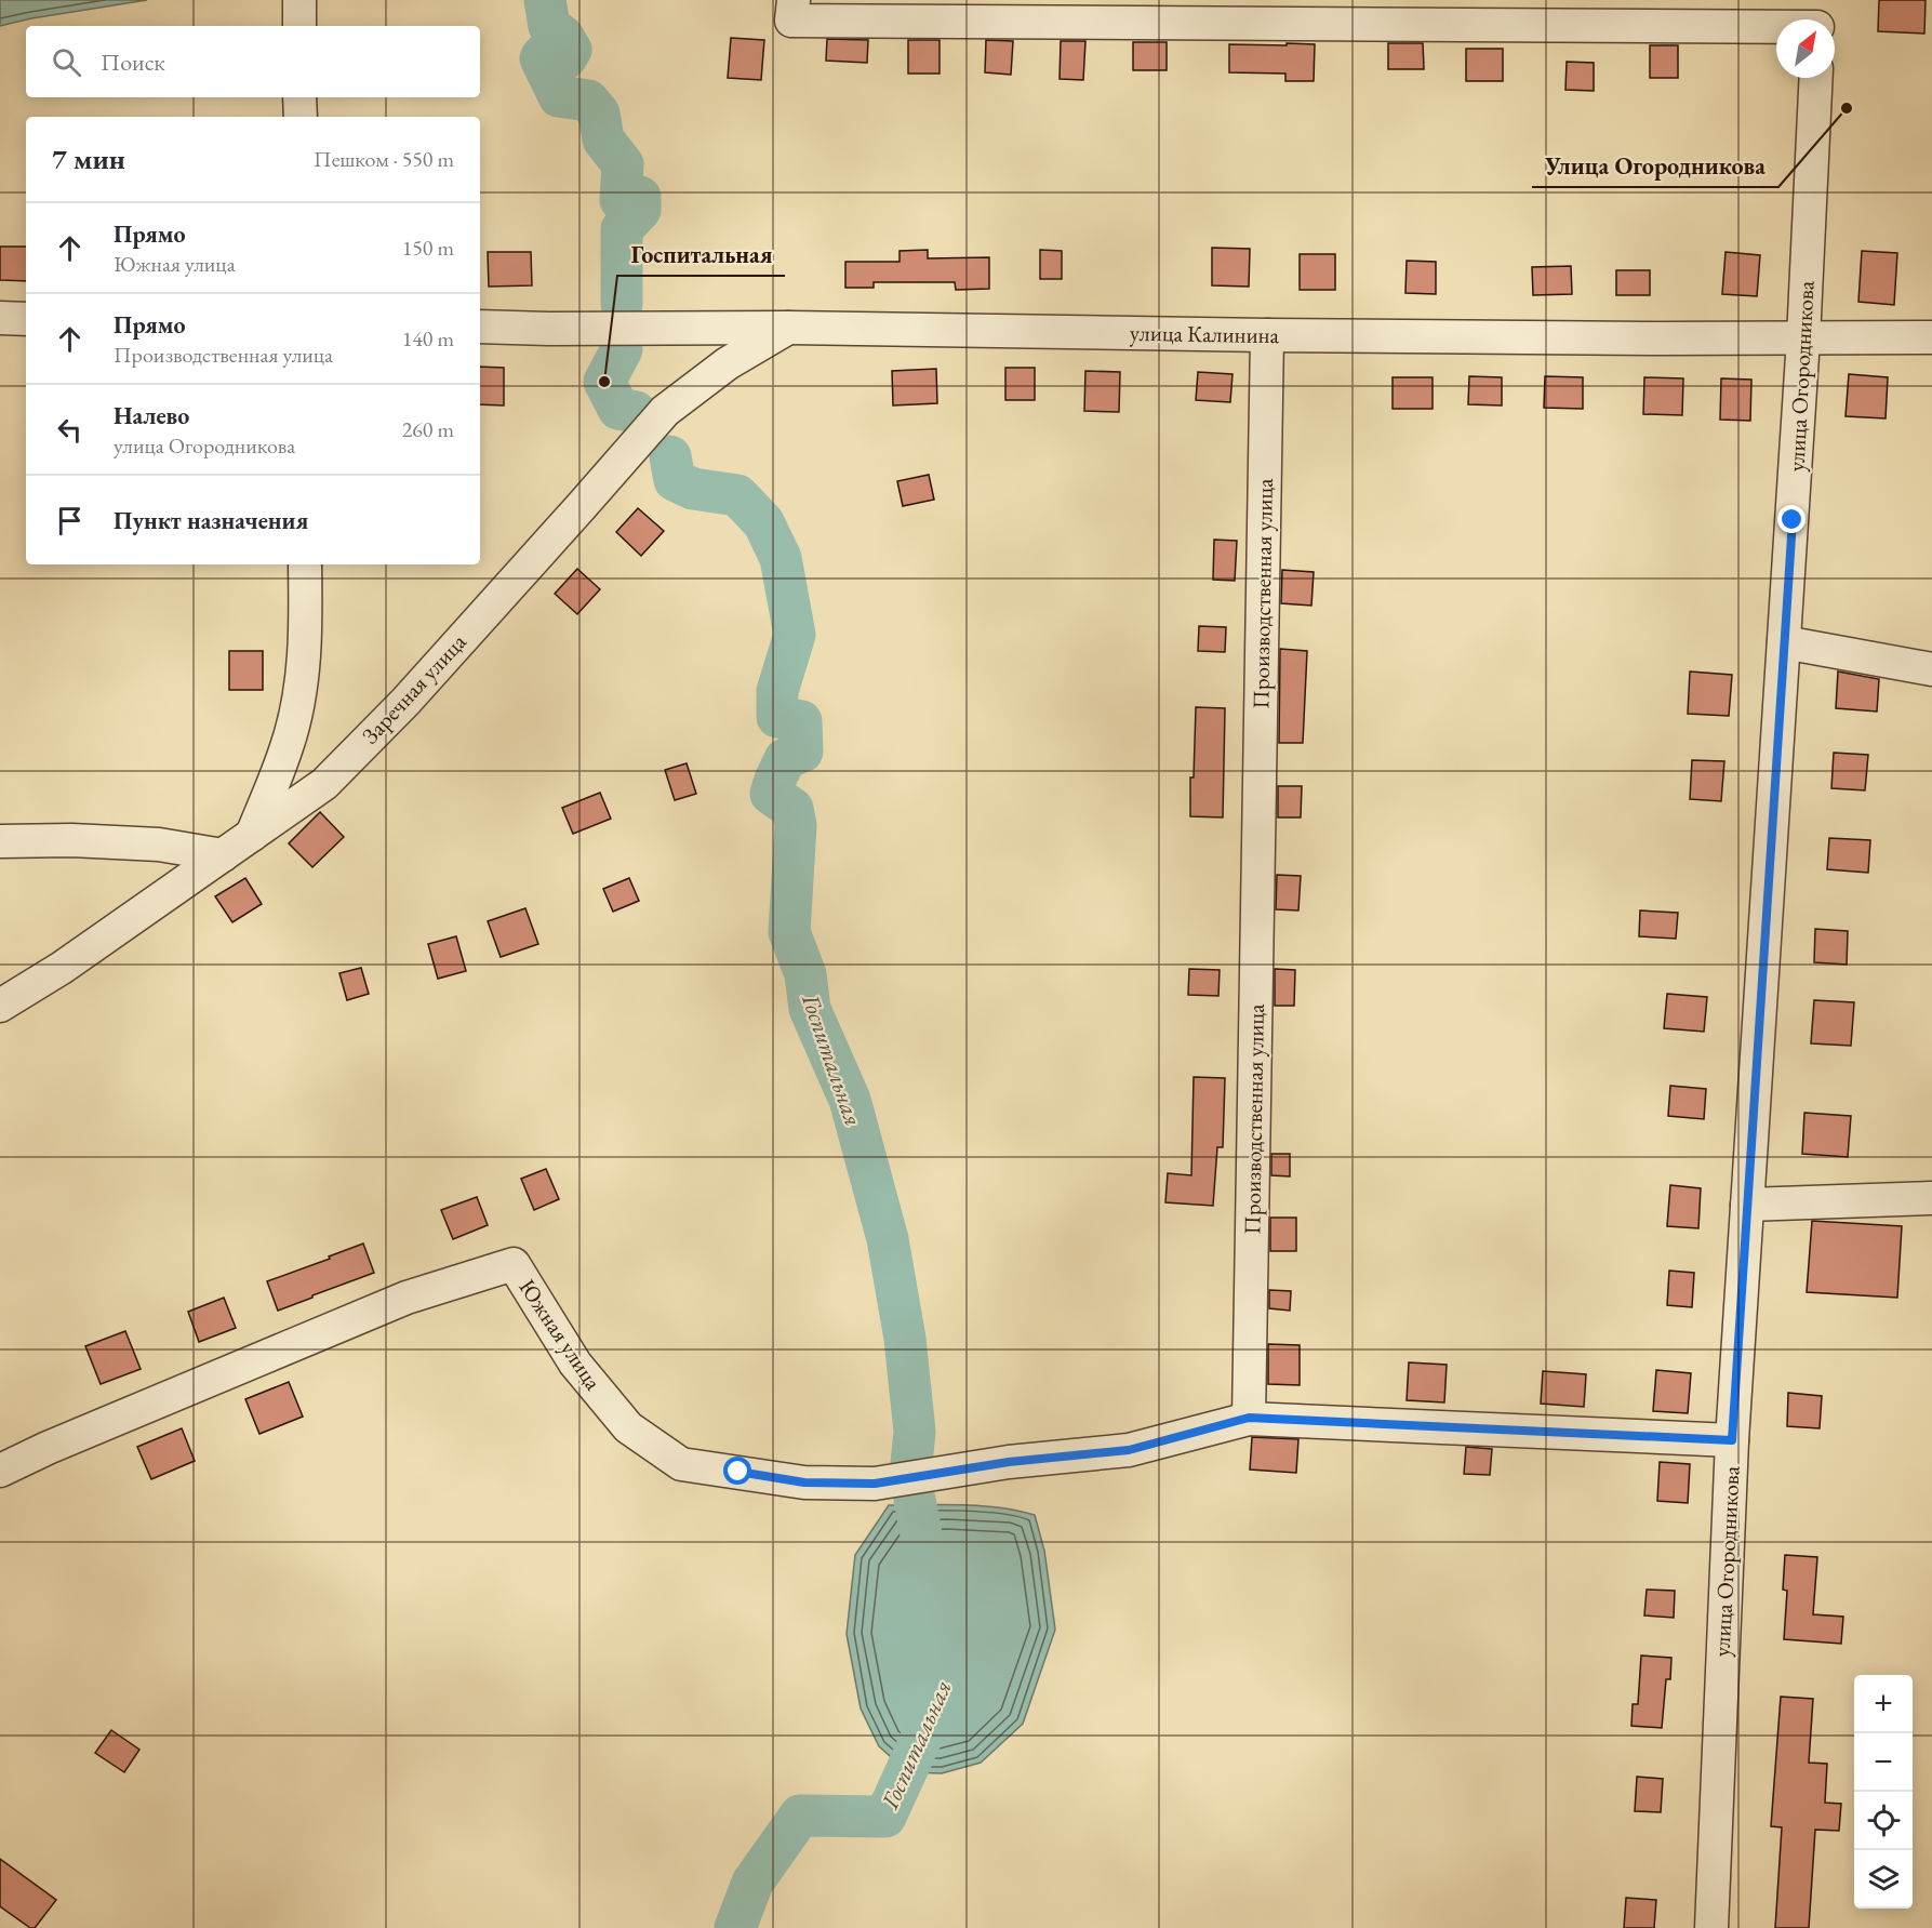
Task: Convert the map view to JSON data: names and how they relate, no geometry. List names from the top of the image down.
{
  "streets": {
    "street": [
      "улица Калинина",
      "улица Огородникова",
      "Производственная улица",
      "Заречная улица",
      "Южная улица"
    ]
  },
  "crossings": [
    ["улица Калинина", "улица Огородникова"],
    ["улица Калинина", "Производственная улица"],
    ["улица Калинина", "Заречная улица"],
    ["Производственная улица", "Южная улица"]
  ],
  "water": ["Госпитальная"],
  "places": ["Улица Огородникова", "Госпитальная"],
  "north": "top right",
  "page": {
    "search": "Поиск",
    "heading": ["7 мин", "Пешком · 550 m"],
    "list": [
      ["Прямо", "Южная улица", "150 m"],
      ["Прямо", "Производственная улица", "140 m"],
      ["Налево", "улица Огородникова", "260 m"],
      "Пункт назначения"
    ],
    "map_buttons": ["+", "−"]
  }
}
